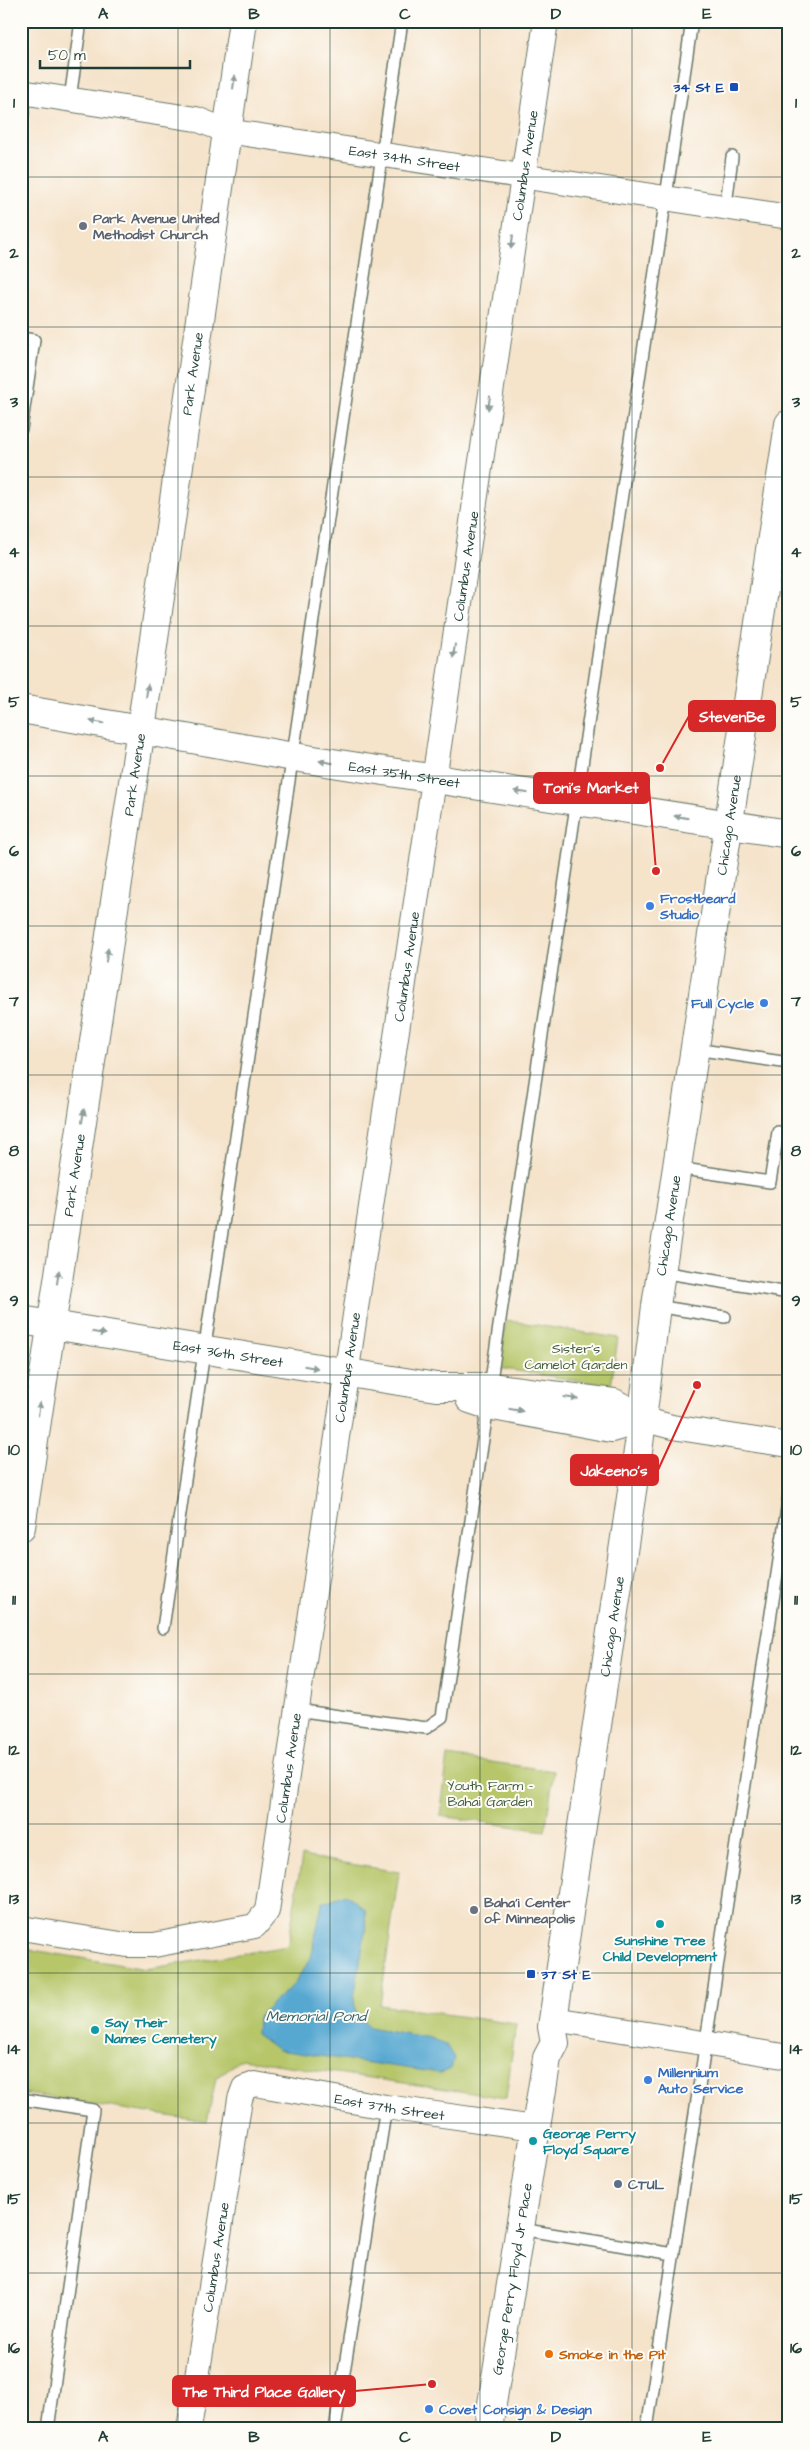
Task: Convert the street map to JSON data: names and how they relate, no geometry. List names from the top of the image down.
{
  "streets": {
    "street": [
      "East 34th Street",
      "Columbus Avenue",
      "Park Avenue",
      "East 35th Street",
      "Chicago Avenue",
      "East 36th Street",
      "East 37th Street",
      "George Perry Floyd Jr Place"
    ]
  },
  "crossings": [
    ["East 34th Street", "Columbus Avenue"],
    ["East 34th Street", "Park Avenue"],
    ["Columbus Avenue", "East 35th Street"],
    ["Columbus Avenue", "East 36th Street"],
    ["Columbus Avenue", "East 37th Street"],
    ["Park Avenue", "East 35th Street"],
    ["Park Avenue", "East 36th Street"],
    ["East 35th Street", "Chicago Avenue"],
    ["Chicago Avenue", "East 36th Street"],
    ["Chicago Avenue", "East 37th Street"],
    ["Chicago Avenue", "George Perry Floyd Jr Place"],
    ["East 37th Street", "George Perry Floyd Jr Place"]
  ],
  "one_way": ["Park Avenue", "East 35th Street", "East 36th Street"],
  "water": ["Memorial Pond"],
  "parks": ["Sister's Camelot Garden", "Youth Farm - Bahai Garden"],
  "places": {
    "transit": ["34 St E", "37 St E"],
    "other": [
      "Park Avenue United Methodist Church",
      "StevenBe",
      "Toni's Market",
      "Frostbeard Studio",
      "Full Cycle",
      "Jakeeno's",
      "Baha'i Center of Minneapolis",
      "Sunshine Tree Child Development",
      "Say Their Names Cemetery",
      "Millennium Auto Service",
      "George Perry Floyd Square",
      "CTUL",
      "Smoke in the Pit",
      "The Third Place Gallery",
      "Covet Consign & Design"
    ]
  },
  "scale_bar": "50 m",
  "grid": {
    "columns": [
      "A",
      "B",
      "C",
      "D",
      "E"
    ],
    "rows": [
      "1",
      "2",
      "3",
      "4",
      "5",
      "6",
      "7",
      "8",
      "9",
      "10",
      "11",
      "12",
      "13",
      "14",
      "15",
      "16"
    ]
  }
}
